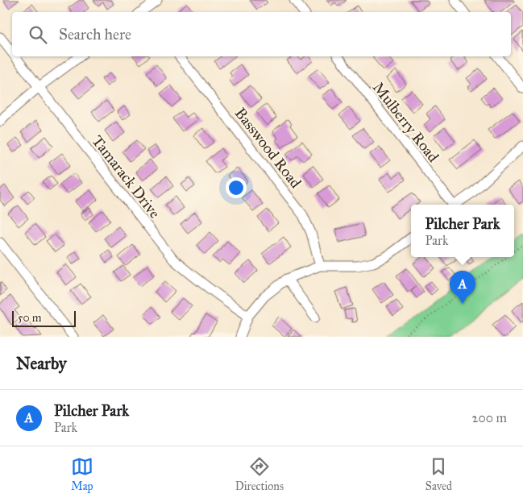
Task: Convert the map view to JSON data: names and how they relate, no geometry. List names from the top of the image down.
{
  "streets": {
    "street": ["Mulberry Road", "Basswood Road", "Tamarack Drive"]
  },
  "scale_bar": "50 m",
  "page": {
    "search": "Search here",
    "popup": ["Pilcher Park", "Park"],
    "pins": "A",
    "scale": "50 m",
    "heading": "Nearby",
    "list": [
      {
        "mark": "A",
        "name": "Pilcher Park",
        "note": "Park",
        "value": "200 m"
      }
    ],
    "nav": ["Map", "Directions", "Saved"]
  }
}
